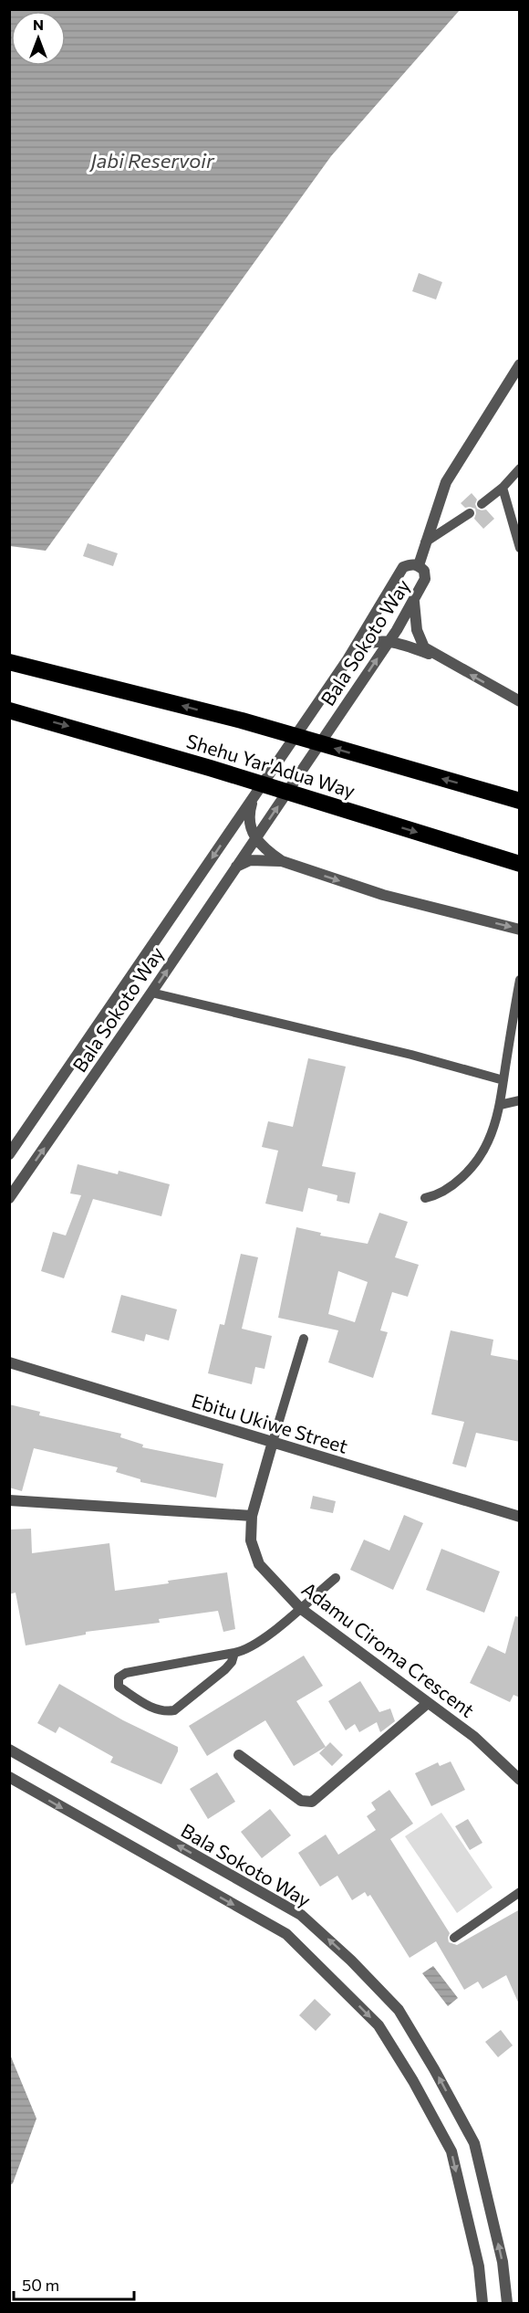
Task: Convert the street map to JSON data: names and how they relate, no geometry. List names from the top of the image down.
{
  "streets": {
    "highway": ["Shehu Yar'Adua Way"],
    "street": ["Bala Sokoto Way", "Ebitu Ukiwe Street", "Adamu Ciroma Crescent"]
  },
  "crossings": [
    ["Ebitu Ukiwe Street", "Adamu Ciroma Crescent"]
  ],
  "water": ["Jabi Reservoir"],
  "scale_bar": "50 m",
  "north": "top"
}
